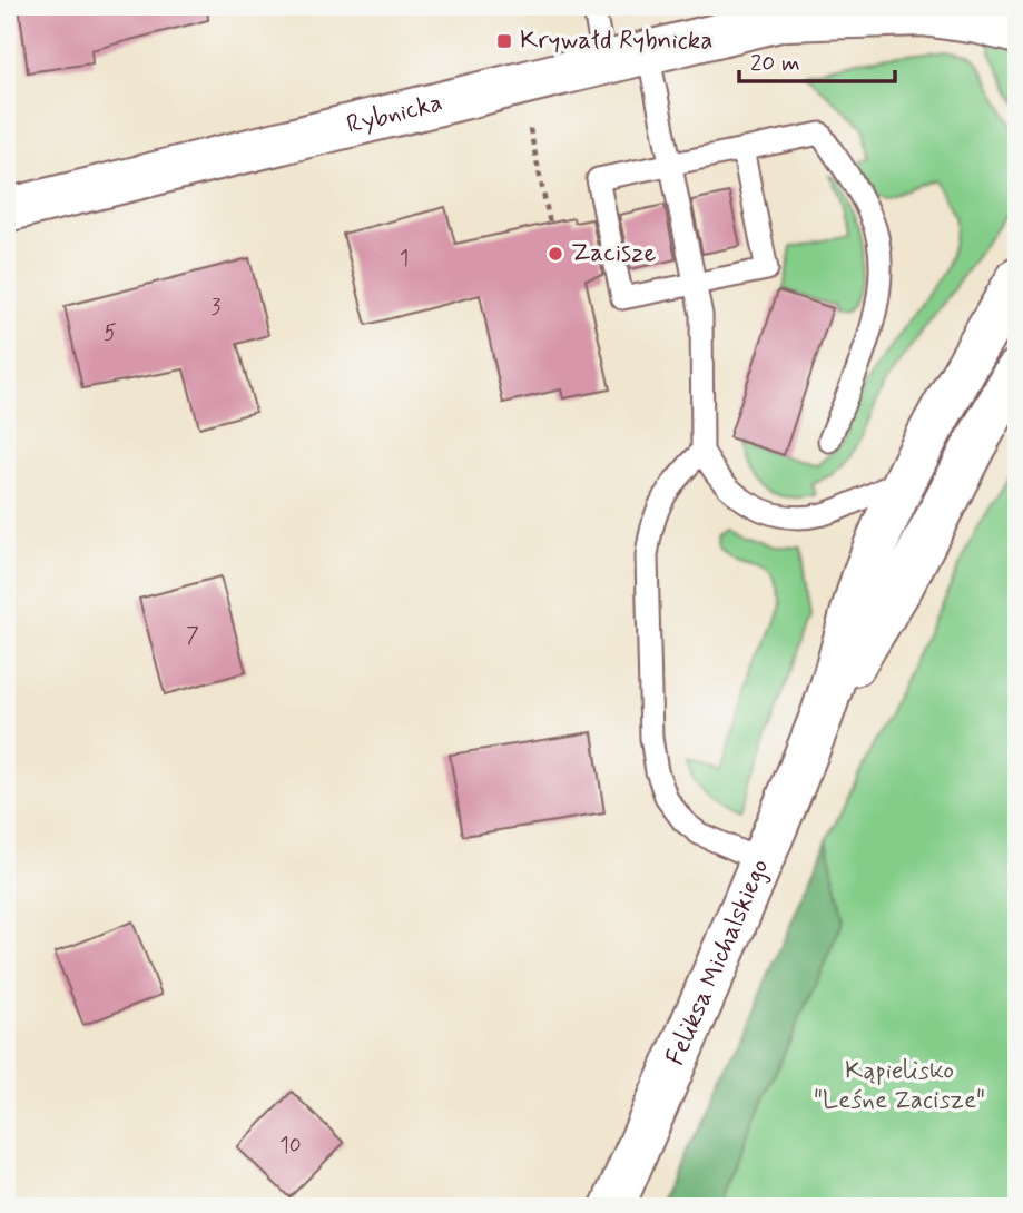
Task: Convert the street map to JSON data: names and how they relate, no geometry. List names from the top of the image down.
{
  "streets": {
    "street": ["Rybnicka", "Feliksa Michalskiego"]
  },
  "parks": ["Kąpielisko \"Leśne Zacisze\""],
  "places": {
    "transit": ["Krywałd Rybnicka"],
    "other": ["Zacisze"]
  },
  "house_numbers": [
    "1",
    "3",
    "5",
    "7",
    "10"
  ],
  "scale_bar": "20 m"
}
